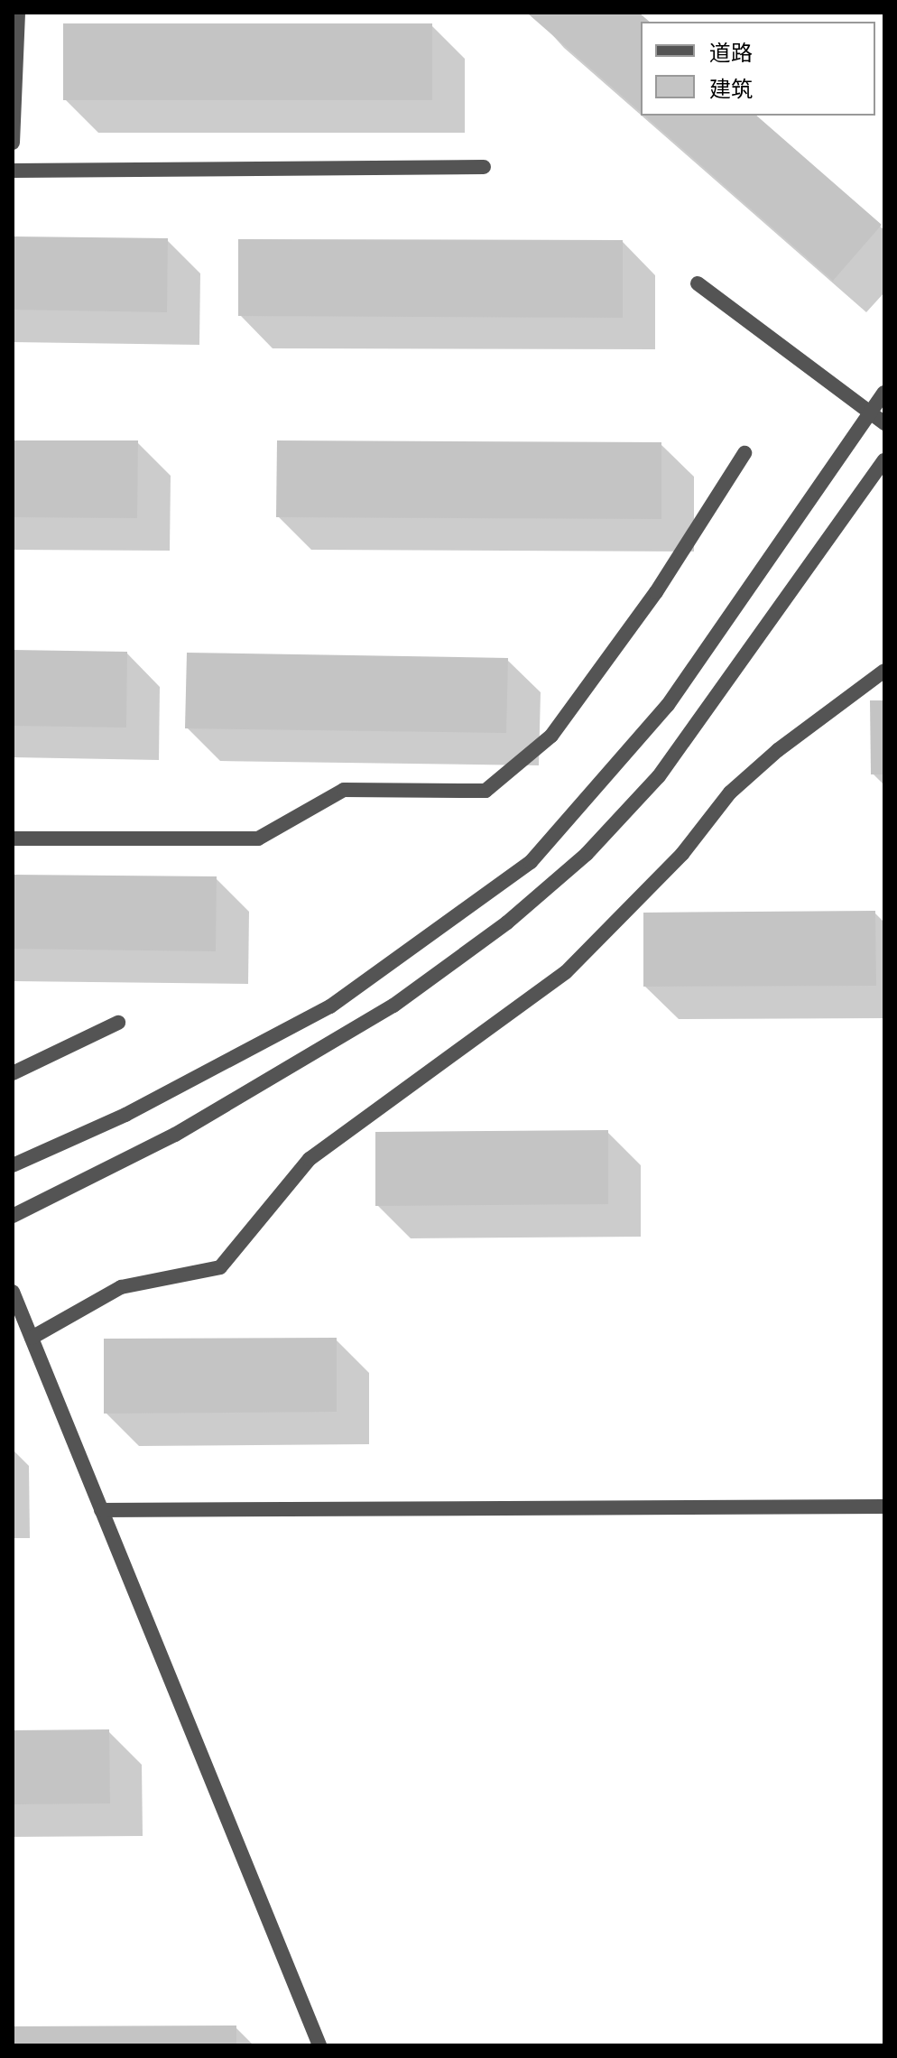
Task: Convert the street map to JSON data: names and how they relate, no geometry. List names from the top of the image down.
{
  "legend": ["道路", "建筑"]
}
